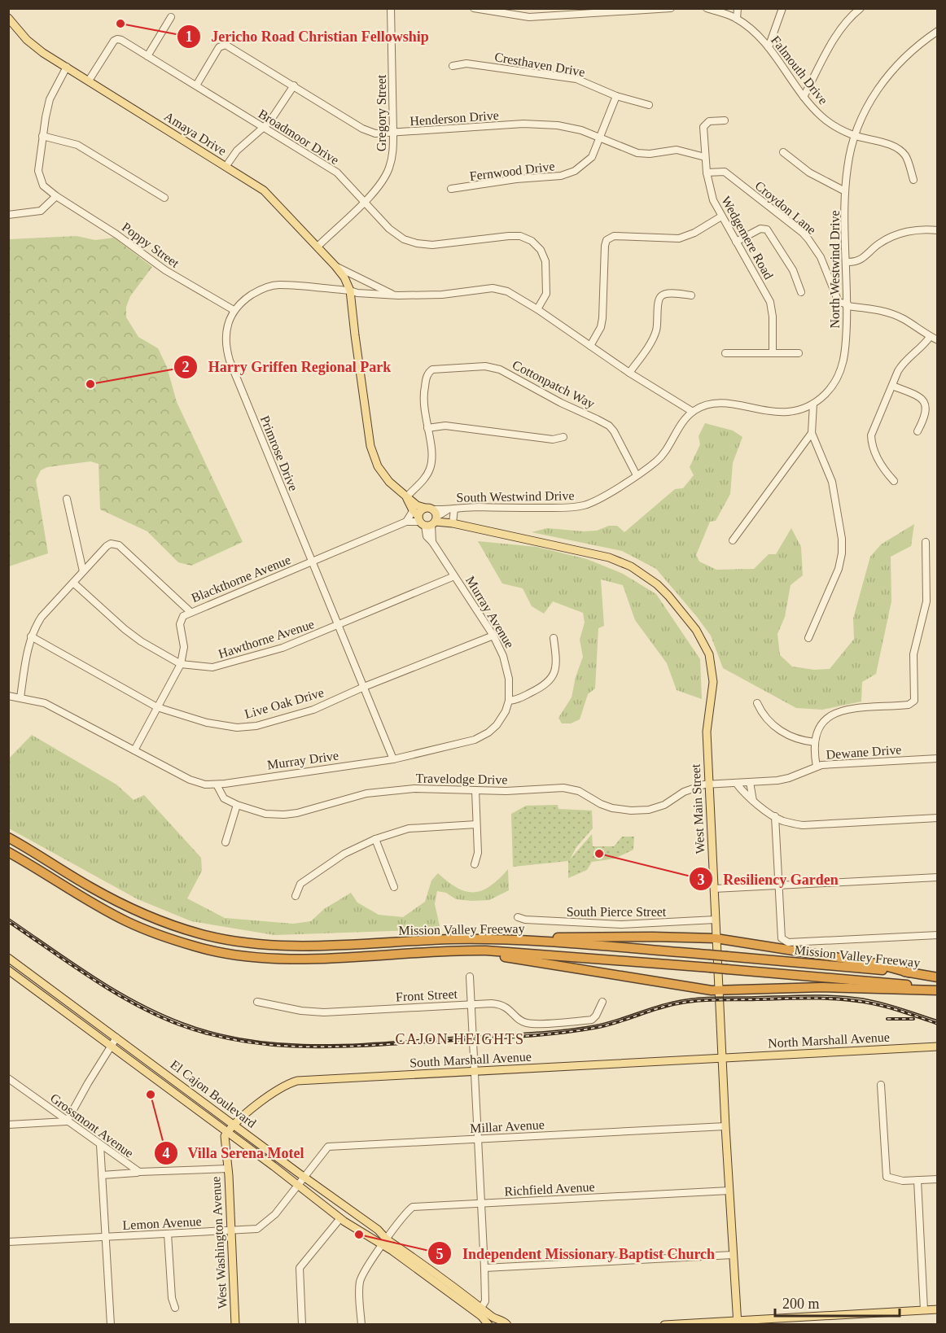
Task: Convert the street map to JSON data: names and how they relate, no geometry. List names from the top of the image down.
{
  "streets": {
    "highway": ["Mission Valley Freeway"],
    "main road": [
      "Amaya Drive",
      "Murray Avenue",
      "West Main Street",
      "North Marshall Avenue",
      "South Marshall Avenue",
      "El Cajon Boulevard",
      "West Washington Avenue"
    ],
    "street": [
      "Cresthaven Drive",
      "Falmouth Drive",
      "Gregory Street",
      "Henderson Drive",
      "Broadmoor Drive",
      "Fernwood Drive",
      "Croydon Lane",
      "Wedgemere Road",
      "Poppy Street",
      "North Westwind Drive",
      "Cottonpatch Way",
      "Primrose Drive",
      "South Westwind Drive",
      "Blackthorne Avenue",
      "Hawthorne Avenue",
      "Live Oak Drive",
      "Dewane Drive",
      "Murray Drive",
      "Travelodge Drive",
      "South Pierce Street",
      "Front Street",
      "Grossmont Avenue",
      "Millar Avenue",
      "Richfield Avenue",
      "Lemon Avenue"
    ]
  },
  "crossings": [
    ["Cresthaven Drive", "Fernwood Drive"],
    ["Falmouth Drive", "North Westwind Drive"],
    ["Gregory Street", "Henderson Drive"],
    ["Gregory Street", "Amaya Drive"],
    ["Gregory Street", "Broadmoor Drive"],
    ["Henderson Drive", "Broadmoor Drive"],
    ["Henderson Drive", "Fernwood Drive"],
    ["Henderson Drive", "Wedgemere Road"],
    ["Amaya Drive", "Broadmoor Drive"],
    ["Amaya Drive", "Poppy Street"],
    ["Amaya Drive", "Murray Avenue"],
    ["Croydon Lane", "Wedgemere Road"],
    ["Croydon Lane", "North Westwind Drive"],
    ["Poppy Street", "Primrose Drive"],
    ["North Westwind Drive", "South Westwind Drive"],
    ["Cottonpatch Way", "South Westwind Drive"],
    ["Primrose Drive", "Blackthorne Avenue"],
    ["Primrose Drive", "Hawthorne Avenue"],
    ["Primrose Drive", "Live Oak Drive"],
    ["Primrose Drive", "Murray Drive"],
    ["South Westwind Drive", "Blackthorne Avenue"],
    ["South Westwind Drive", "Murray Avenue"],
    ["South Westwind Drive", "West Main Street"],
    ["Blackthorne Avenue", "Murray Avenue"],
    ["Blackthorne Avenue", "Hawthorne Avenue"],
    ["Blackthorne Avenue", "Live Oak Drive"],
    ["Blackthorne Avenue", "Murray Drive"],
    ["Blackthorne Avenue", "West Main Street"],
    ["Murray Avenue", "Hawthorne Avenue"],
    ["Murray Avenue", "Live Oak Drive"],
    ["Murray Avenue", "Murray Drive"],
    ["Murray Avenue", "West Main Street"],
    ["Dewane Drive", "Travelodge Drive"],
    ["Murray Drive", "Travelodge Drive"],
    ["Travelodge Drive", "West Main Street"],
    ["West Main Street", "South Pierce Street"],
    ["West Main Street", "North Marshall Avenue"],
    ["West Main Street", "South Marshall Avenue"],
    ["West Main Street", "Millar Avenue"],
    ["West Main Street", "Richfield Avenue"],
    ["North Marshall Avenue", "South Marshall Avenue"],
    ["South Marshall Avenue", "El Cajon Boulevard"],
    ["South Marshall Avenue", "West Washington Avenue"],
    ["El Cajon Boulevard", "Millar Avenue"],
    ["El Cajon Boulevard", "Richfield Avenue"],
    ["El Cajon Boulevard", "Lemon Avenue"],
    ["El Cajon Boulevard", "West Washington Avenue"],
    ["Grossmont Avenue", "West Washington Avenue"],
    ["Millar Avenue", "Lemon Avenue"],
    ["Lemon Avenue", "West Washington Avenue"]
  ],
  "districts": ["CAJON HEIGHTS"],
  "places": [
    "Jericho Road Christian Fellowship",
    "Harry Griffen Regional Park",
    "Resiliency Garden",
    "Villa Serena Motel",
    "Independent Missionary Baptist Church"
  ],
  "scale_bar": "200 m"
}
